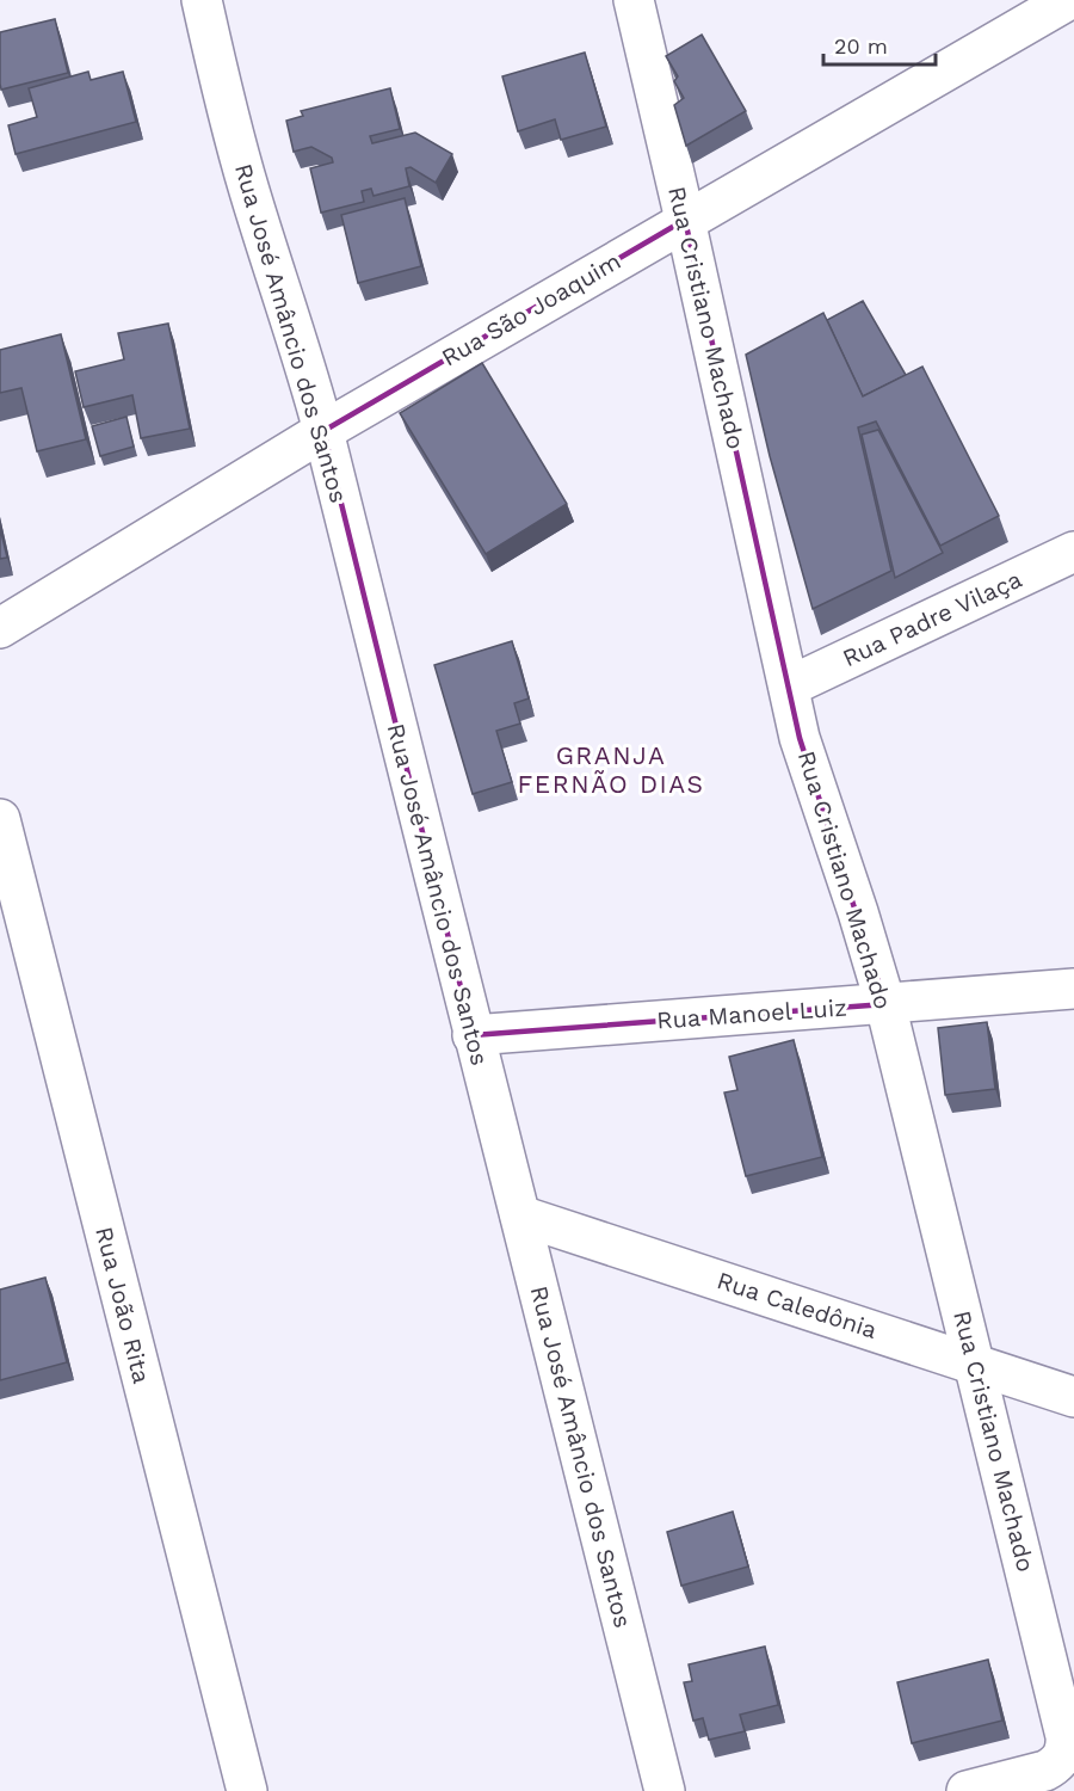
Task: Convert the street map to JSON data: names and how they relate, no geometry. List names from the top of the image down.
{
  "streets": {
    "street": [
      "Rua São Joaquim",
      "Rua Cristiano Machado",
      "Rua José Amâncio dos Santos",
      "Rua Padre Vilaça",
      "Rua Manoel Luiz",
      "Rua João Rita",
      "Rua Caledônia"
    ]
  },
  "crossings": [
    ["Rua São Joaquim", "Rua Cristiano Machado"],
    ["Rua São Joaquim", "Rua José Amâncio dos Santos"],
    ["Rua Cristiano Machado", "Rua Padre Vilaça"],
    ["Rua Cristiano Machado", "Rua Manoel Luiz"],
    ["Rua Cristiano Machado", "Rua Caledônia"],
    ["Rua José Amâncio dos Santos", "Rua Manoel Luiz"],
    ["Rua José Amâncio dos Santos", "Rua Caledônia"]
  ],
  "districts": ["GRANJA FERNÃO DIAS"],
  "scale_bar": "20 m"
}
